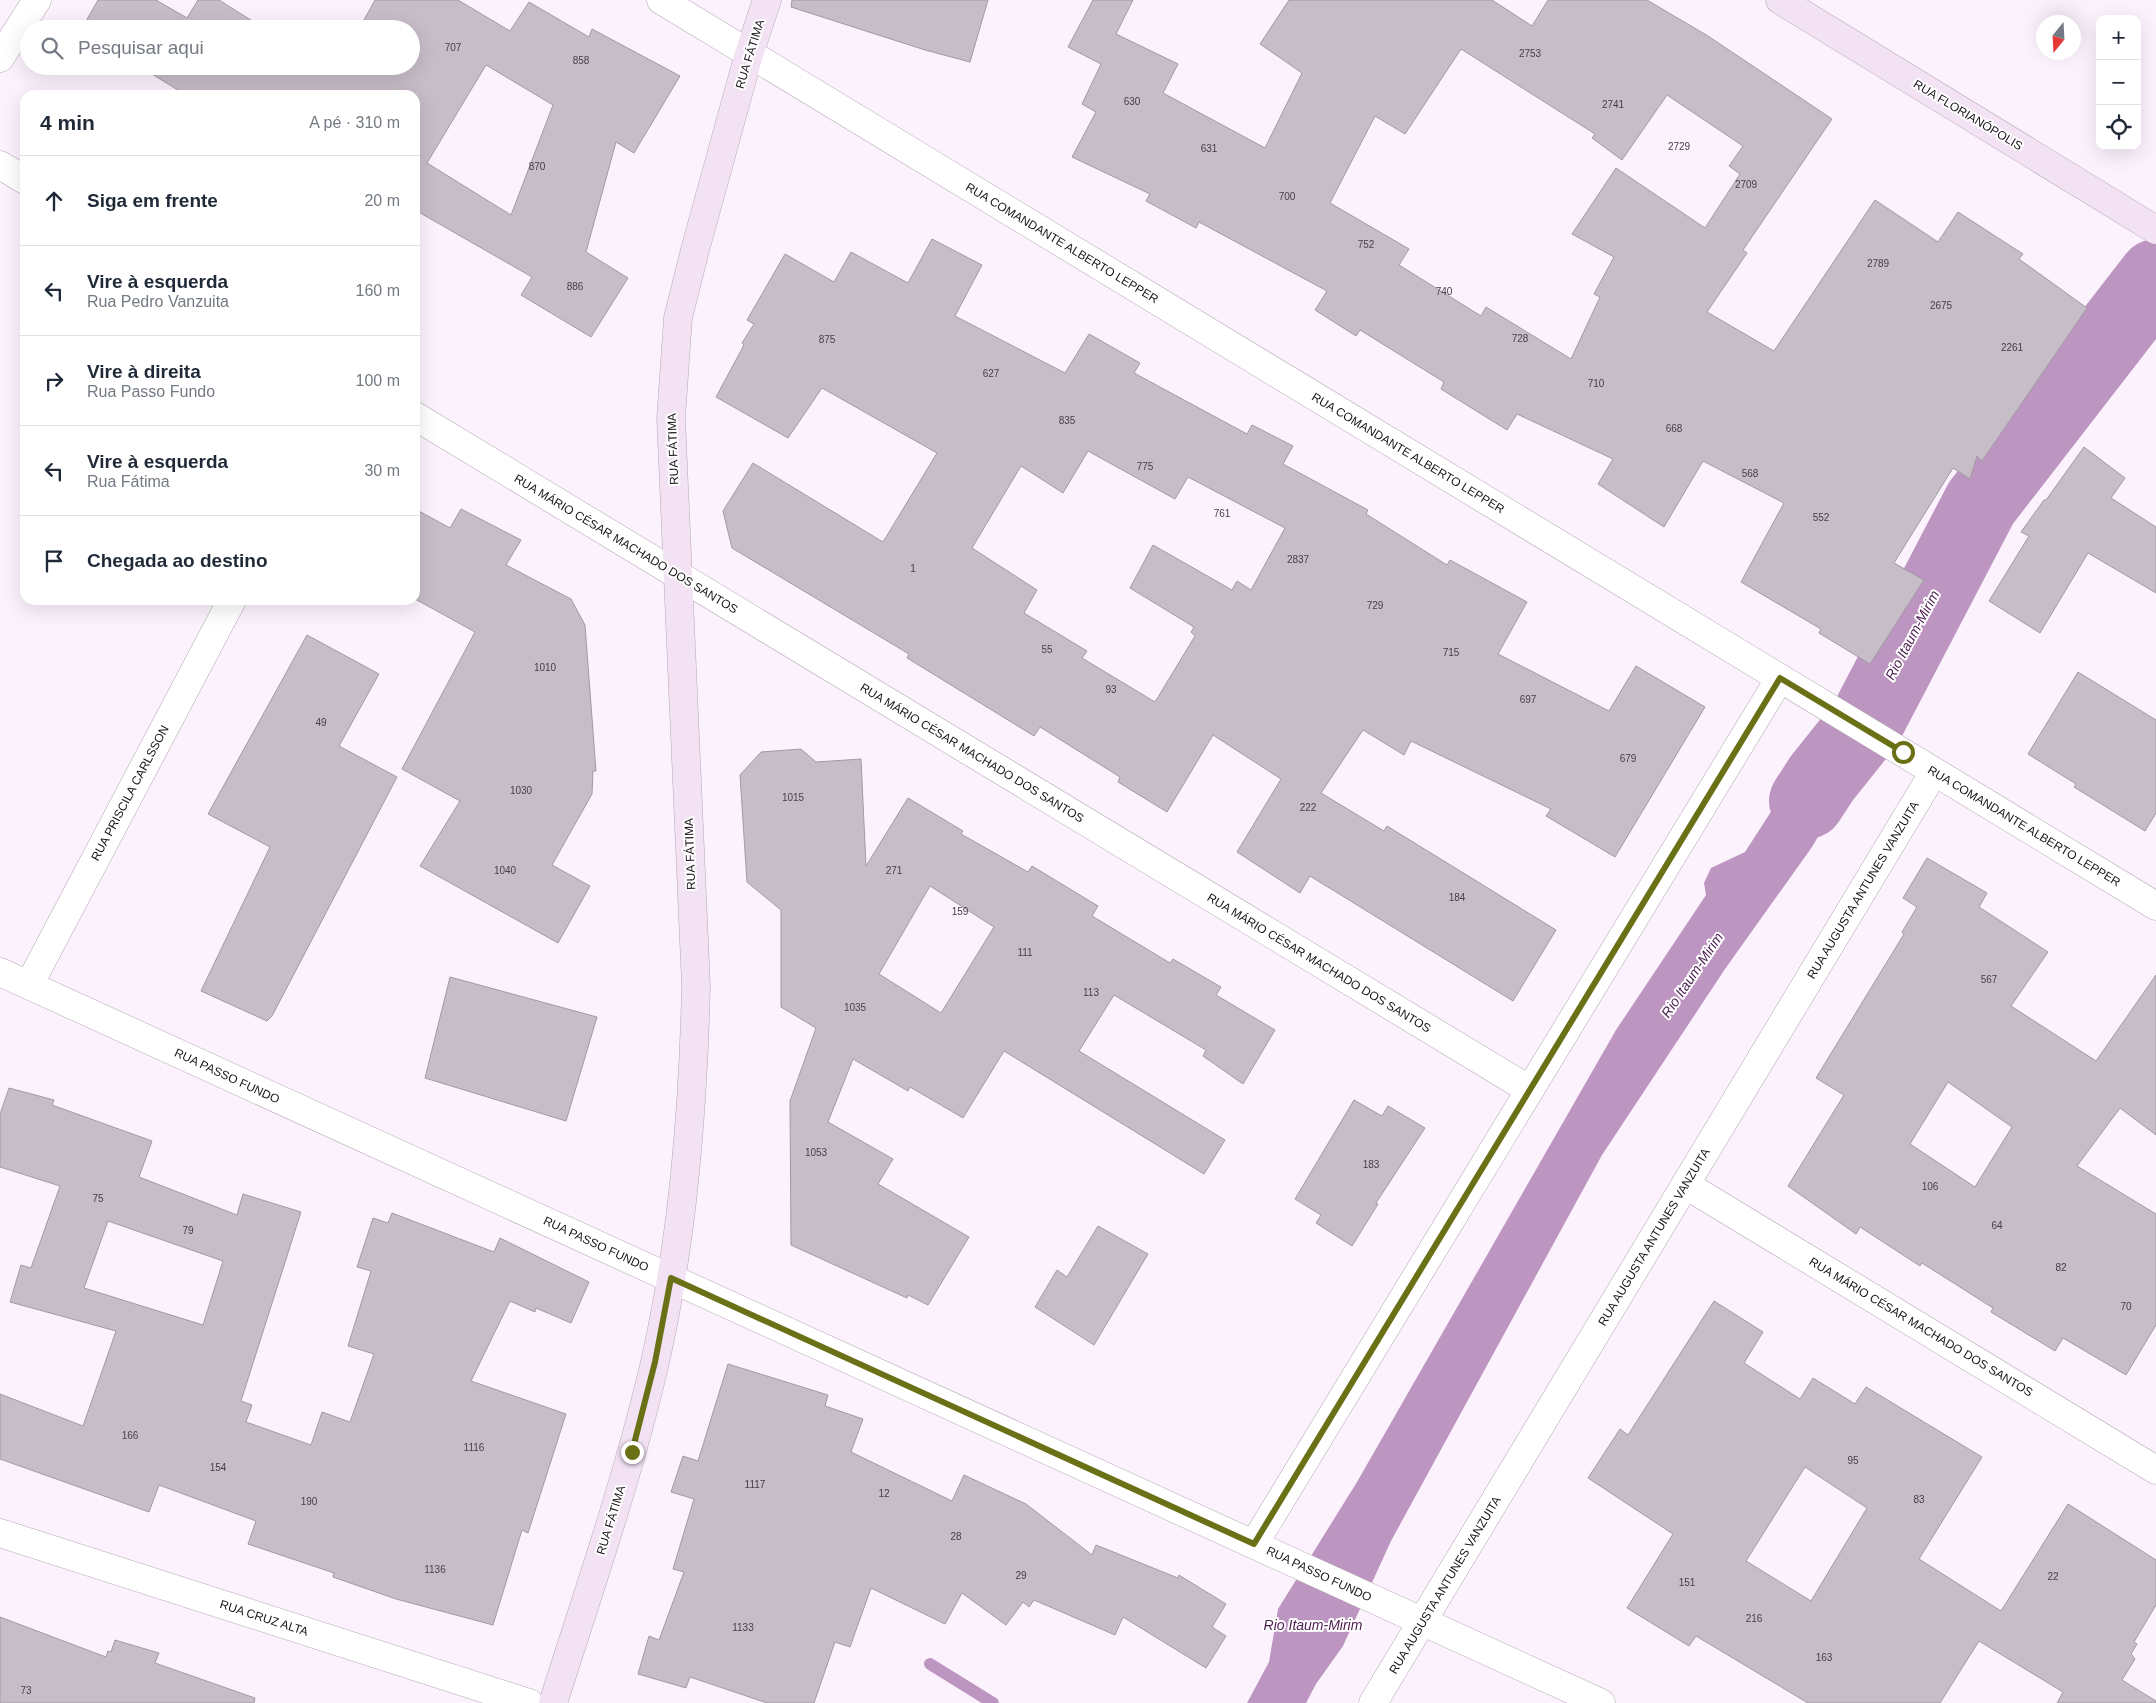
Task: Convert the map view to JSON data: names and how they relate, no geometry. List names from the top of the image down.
{
  "streets": {
    "main road": ["RUA FÁTIMA", "RUA FLORIANÓPOLIS"],
    "street": [
      "RUA COMANDANTE ALBERTO LEPPER",
      "RUA MÁRIO CÉSAR MACHADO DOS SANTOS",
      "RUA PRISCILA CARLSSON",
      "RUA AUGUSTA ANTUNES VANZUITA",
      "RUA PASSO FUNDO",
      "RUA CRUZ ALTA"
    ]
  },
  "crossings": [
    ["RUA FÁTIMA", "RUA COMANDANTE ALBERTO LEPPER"],
    ["RUA FÁTIMA", "RUA MÁRIO CÉSAR MACHADO DOS SANTOS"],
    ["RUA FÁTIMA", "RUA PASSO FUNDO"],
    ["RUA COMANDANTE ALBERTO LEPPER", "RUA AUGUSTA ANTUNES VANZUITA"],
    ["RUA MÁRIO CÉSAR MACHADO DOS SANTOS", "RUA AUGUSTA ANTUNES VANZUITA"],
    ["RUA PRISCILA CARLSSON", "RUA PASSO FUNDO"],
    ["RUA AUGUSTA ANTUNES VANZUITA", "RUA PASSO FUNDO"]
  ],
  "water": ["Rio Itaum-Mirim"],
  "house_numbers": [
    "707",
    "2753",
    "858",
    "630",
    "2741",
    "2729",
    "631",
    "870",
    "2709",
    "700",
    "752",
    "2789",
    "886",
    "740",
    "2675",
    "728",
    "875",
    "2261",
    "627",
    "710",
    "835",
    "668",
    "775",
    "568",
    "761",
    "552",
    "2837",
    "1",
    "729",
    "55",
    "715",
    "1010",
    "93",
    "697",
    "49",
    "679",
    "1030",
    "1015",
    "222",
    "1040",
    "271",
    "184",
    "159",
    "111",
    "567",
    "113",
    "1035",
    "1053",
    "183",
    "106",
    "75",
    "64",
    "79",
    "82",
    "70",
    "166",
    "1116",
    "95",
    "154",
    "1117",
    "12",
    "83",
    "190",
    "28",
    "1136",
    "29",
    "22",
    "151",
    "216",
    "1133",
    "163",
    "73"
  ],
  "north": "bottom",
  "page": {
    "map_buttons": ["+", "−"],
    "search": "Pesquisar aqui",
    "heading": ["4 min", "A pé · 310 m"],
    "list": [
      ["Siga em frente", "20 m"],
      ["Vire à esquerda", "Rua Pedro Vanzuita", "160 m"],
      ["Vire à direita", "Rua Passo Fundo", "100 m"],
      ["Vire à esquerda", "Rua Fátima", "30 m"],
      "Chegada ao destino"
    ]
  }
}
